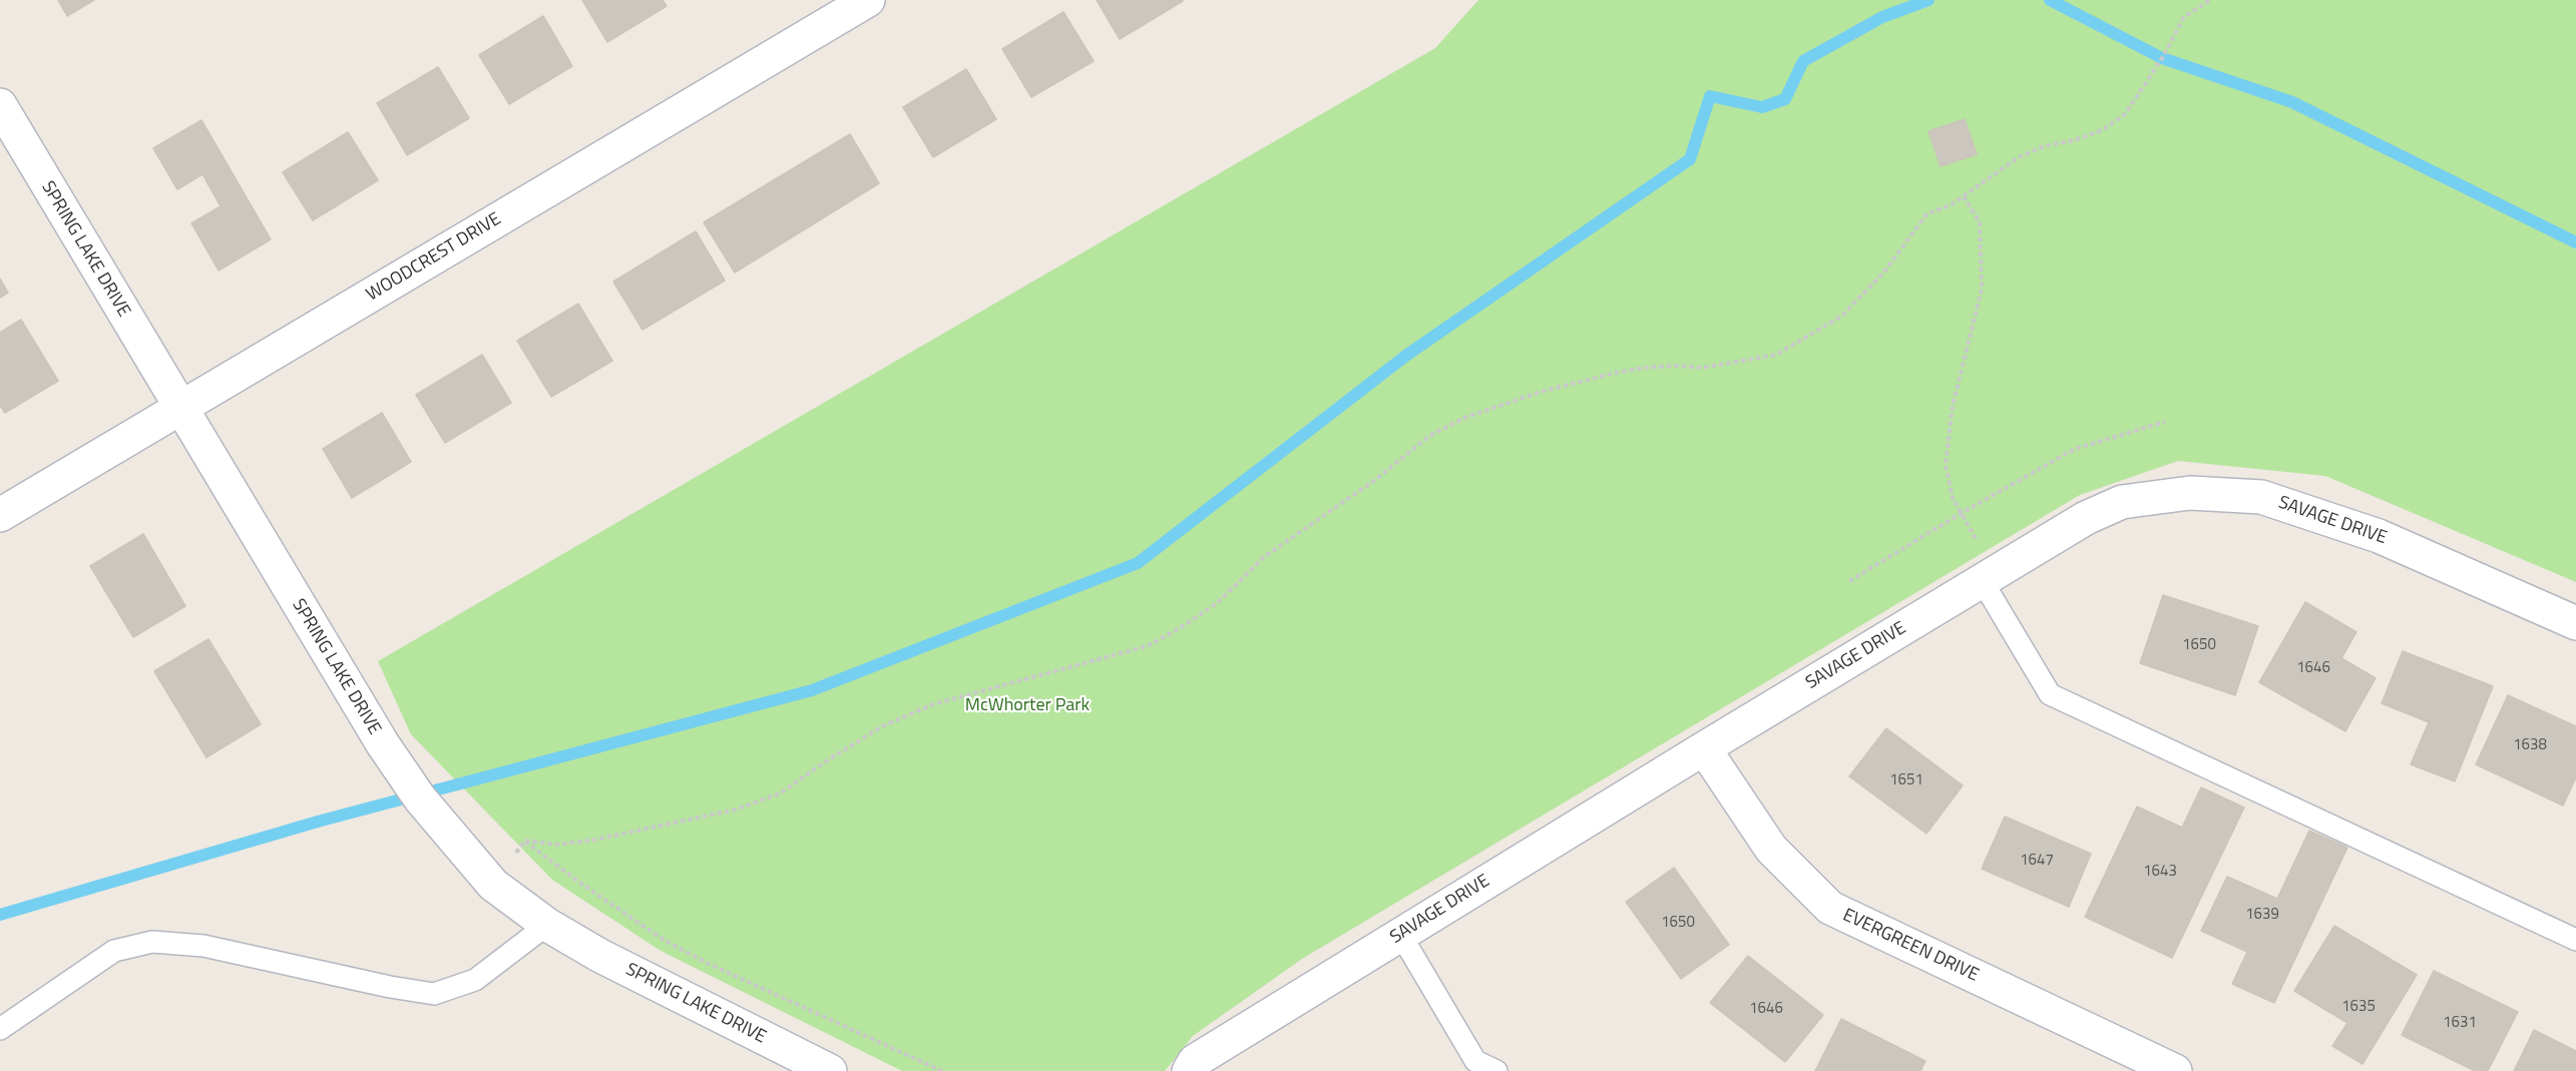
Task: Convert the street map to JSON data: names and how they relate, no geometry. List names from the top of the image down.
{
  "streets": {
    "street": [
      "SPRING LAKE DRIVE",
      "WOODCREST DRIVE",
      "SAVAGE DRIVE",
      "EVERGREEN DRIVE"
    ]
  },
  "crossings": [
    ["SPRING LAKE DRIVE", "WOODCREST DRIVE"],
    ["SAVAGE DRIVE", "EVERGREEN DRIVE"]
  ],
  "parks": ["McWhorter Park"],
  "house_numbers": [
    "1650",
    "1646",
    "1638",
    "1651",
    "1647",
    "1643",
    "1639",
    "1650",
    "1635",
    "1646",
    "1631"
  ]
}
